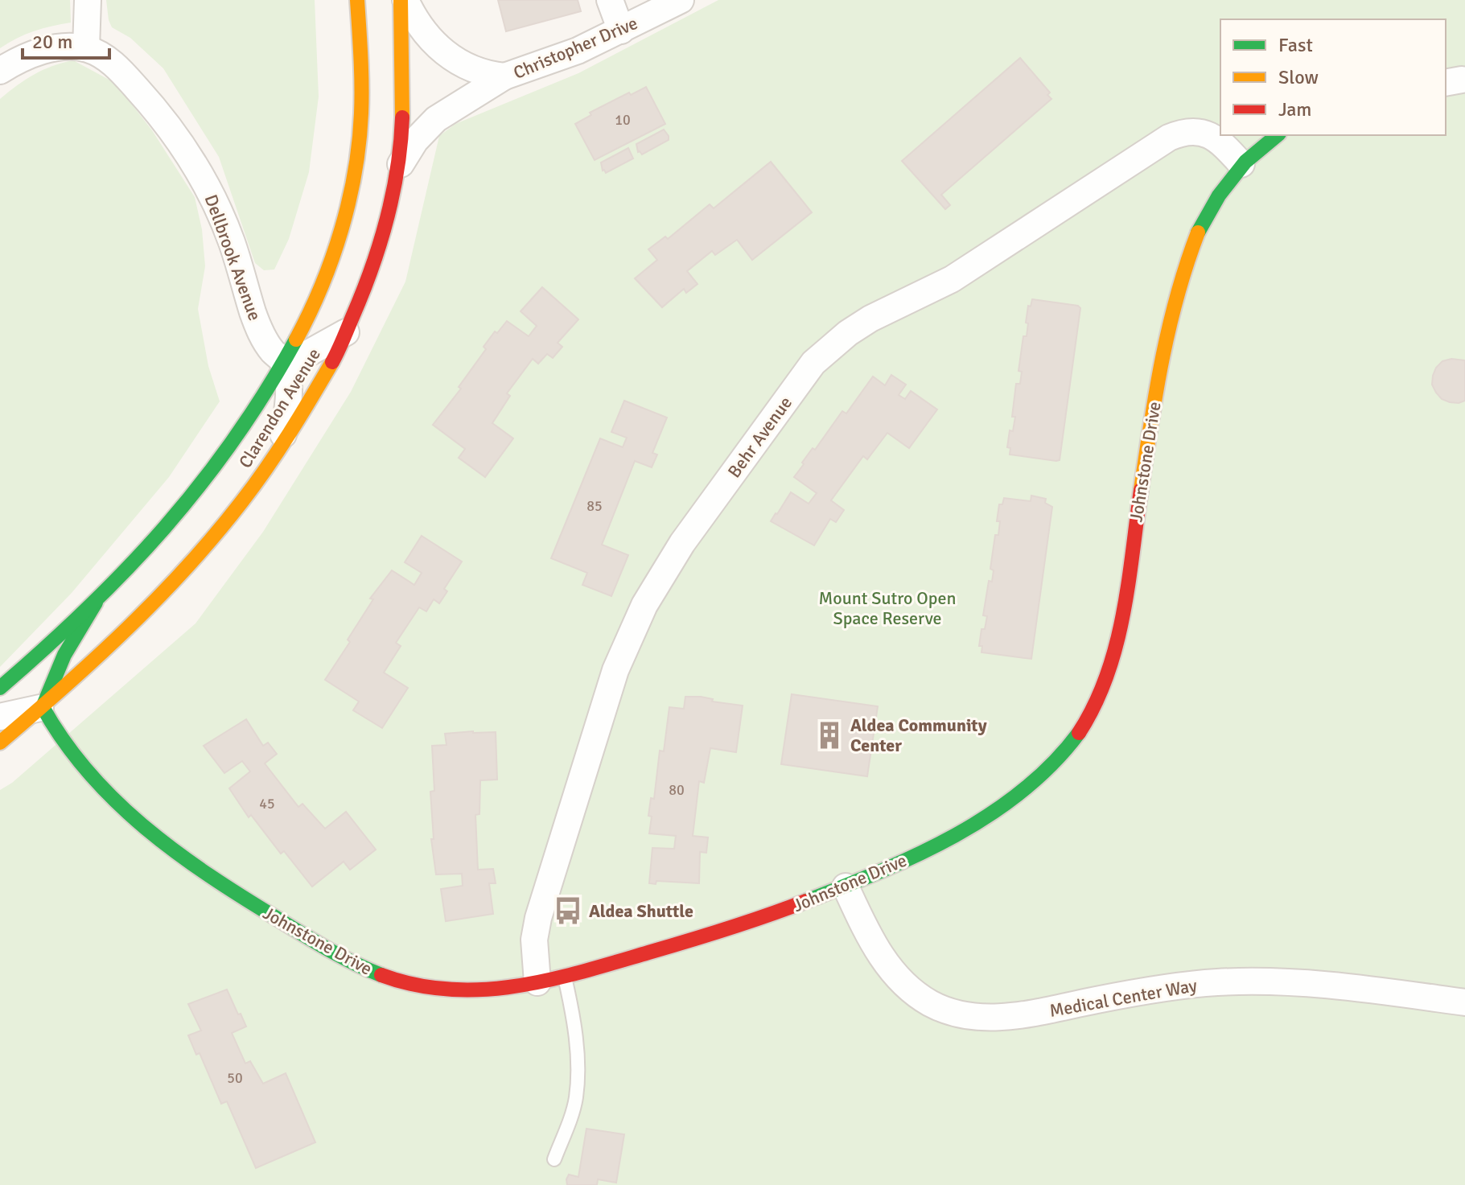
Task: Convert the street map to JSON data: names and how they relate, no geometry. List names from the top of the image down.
{
  "streets": {
    "street": [
      "Christopher Drive",
      "Dellbrook Avenue",
      "Clarendon Avenue",
      "Behr Avenue",
      "Johnstone Drive",
      "Medical Center Way"
    ]
  },
  "crossings": [
    ["Christopher Drive", "Clarendon Avenue"],
    ["Dellbrook Avenue", "Clarendon Avenue"],
    ["Clarendon Avenue", "Johnstone Drive"],
    ["Behr Avenue", "Johnstone Drive"],
    ["Johnstone Drive", "Medical Center Way"]
  ],
  "parks": ["Mount Sutro Open Space Reserve"],
  "places": {
    "building": ["Aldea Community Center"],
    "bus stop": ["Aldea Shuttle"]
  },
  "house_numbers": [
    "10",
    "85",
    "80",
    "45",
    "50"
  ],
  "legend": ["Fast", "Slow", "Jam"],
  "scale_bar": "20 m"
}
